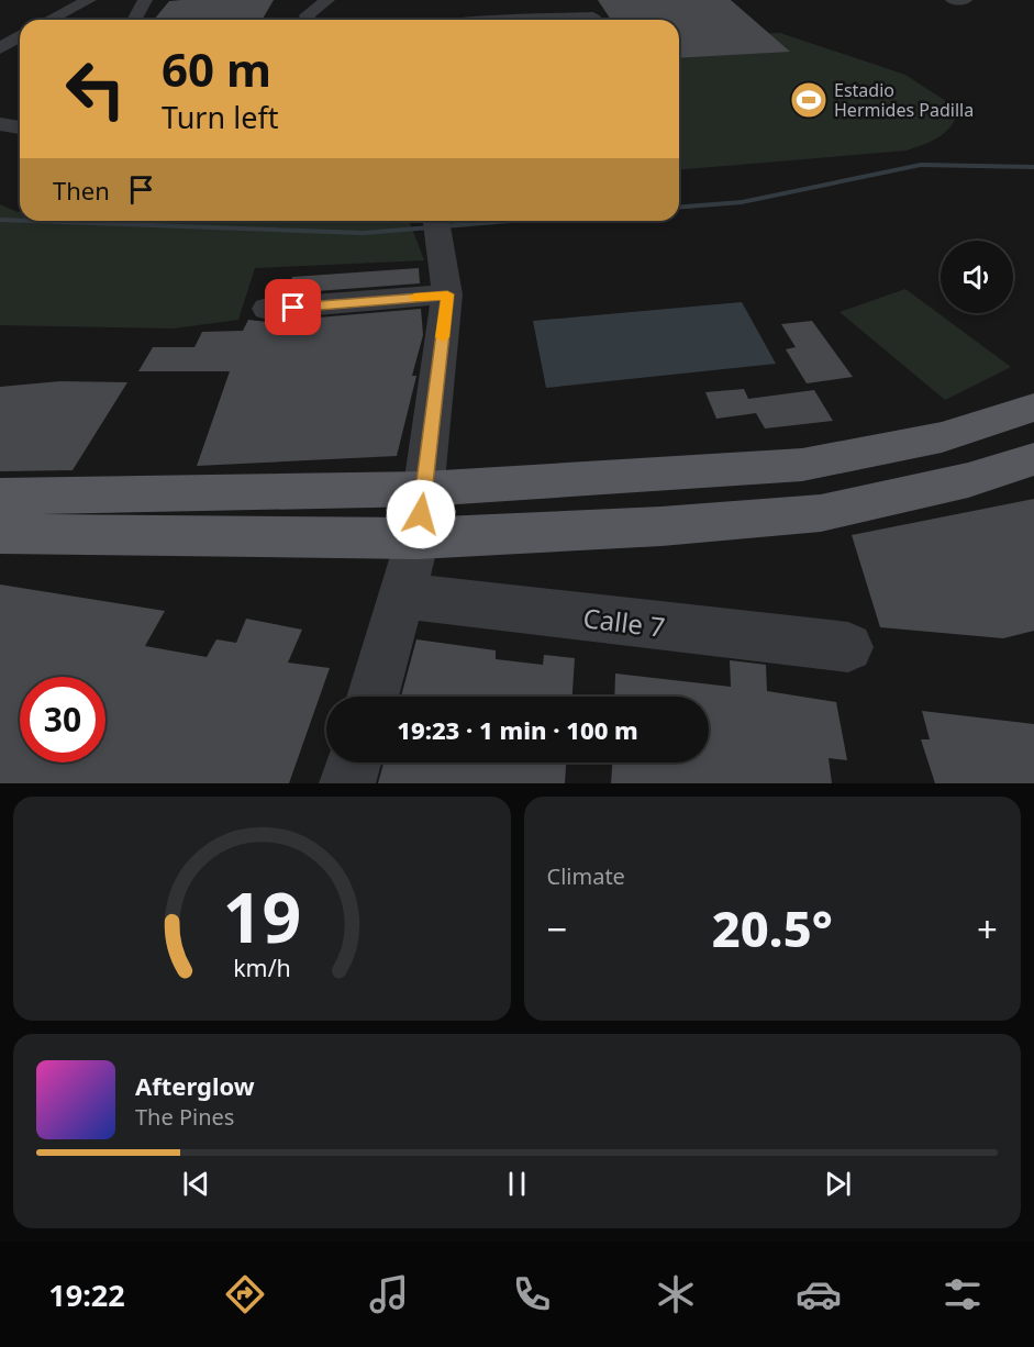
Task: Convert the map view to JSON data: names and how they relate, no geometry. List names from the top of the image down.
{
  "streets": {
    "street": ["Calle 7"]
  },
  "places": {
    "sports": ["Estadio Hermides Padilla"]
  },
  "page": {
    "turn": ["60 m", "Turn left"],
    "then": "Then",
    "limit": "30",
    "trip": "19:23 · 1 min · 100 m",
    "tile": "Climate",
    "heat": ["−", "20.5°", "+"],
    "song": ["Afterglow", "The Pines"],
    "tabs": "19:22",
    "gauge": ["19", "km/h"]
  }
}
